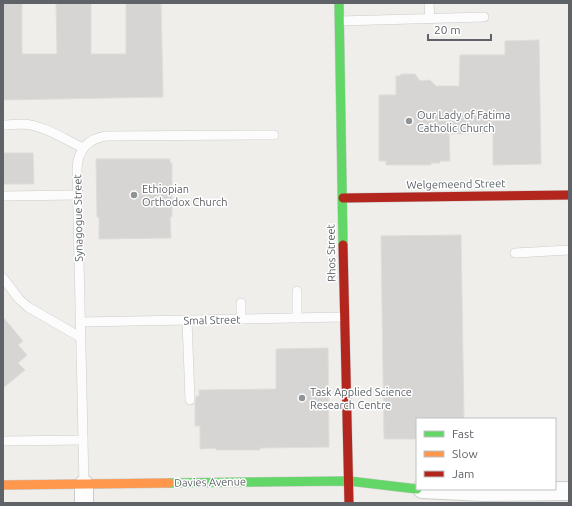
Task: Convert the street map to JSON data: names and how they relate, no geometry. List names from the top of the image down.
{
  "streets": {
    "street": ["Welgemeend Street", "Rhos Street", "Davies Avenue"],
    "lane": ["Synagogue Street", "Smal Street"]
  },
  "crossings": [
    ["Welgemeend Street", "Rhos Street"],
    ["Synagogue Street", "Smal Street"],
    ["Synagogue Street", "Davies Avenue"],
    ["Rhos Street", "Smal Street"],
    ["Rhos Street", "Davies Avenue"]
  ],
  "places": ["Our Lady of Fatima Catholic Church", "Ethiopian Orthodox Church", "Task Applied Science Research Centre"],
  "legend": ["Fast", "Slow", "Jam"],
  "scale_bar": "20 m"
}
